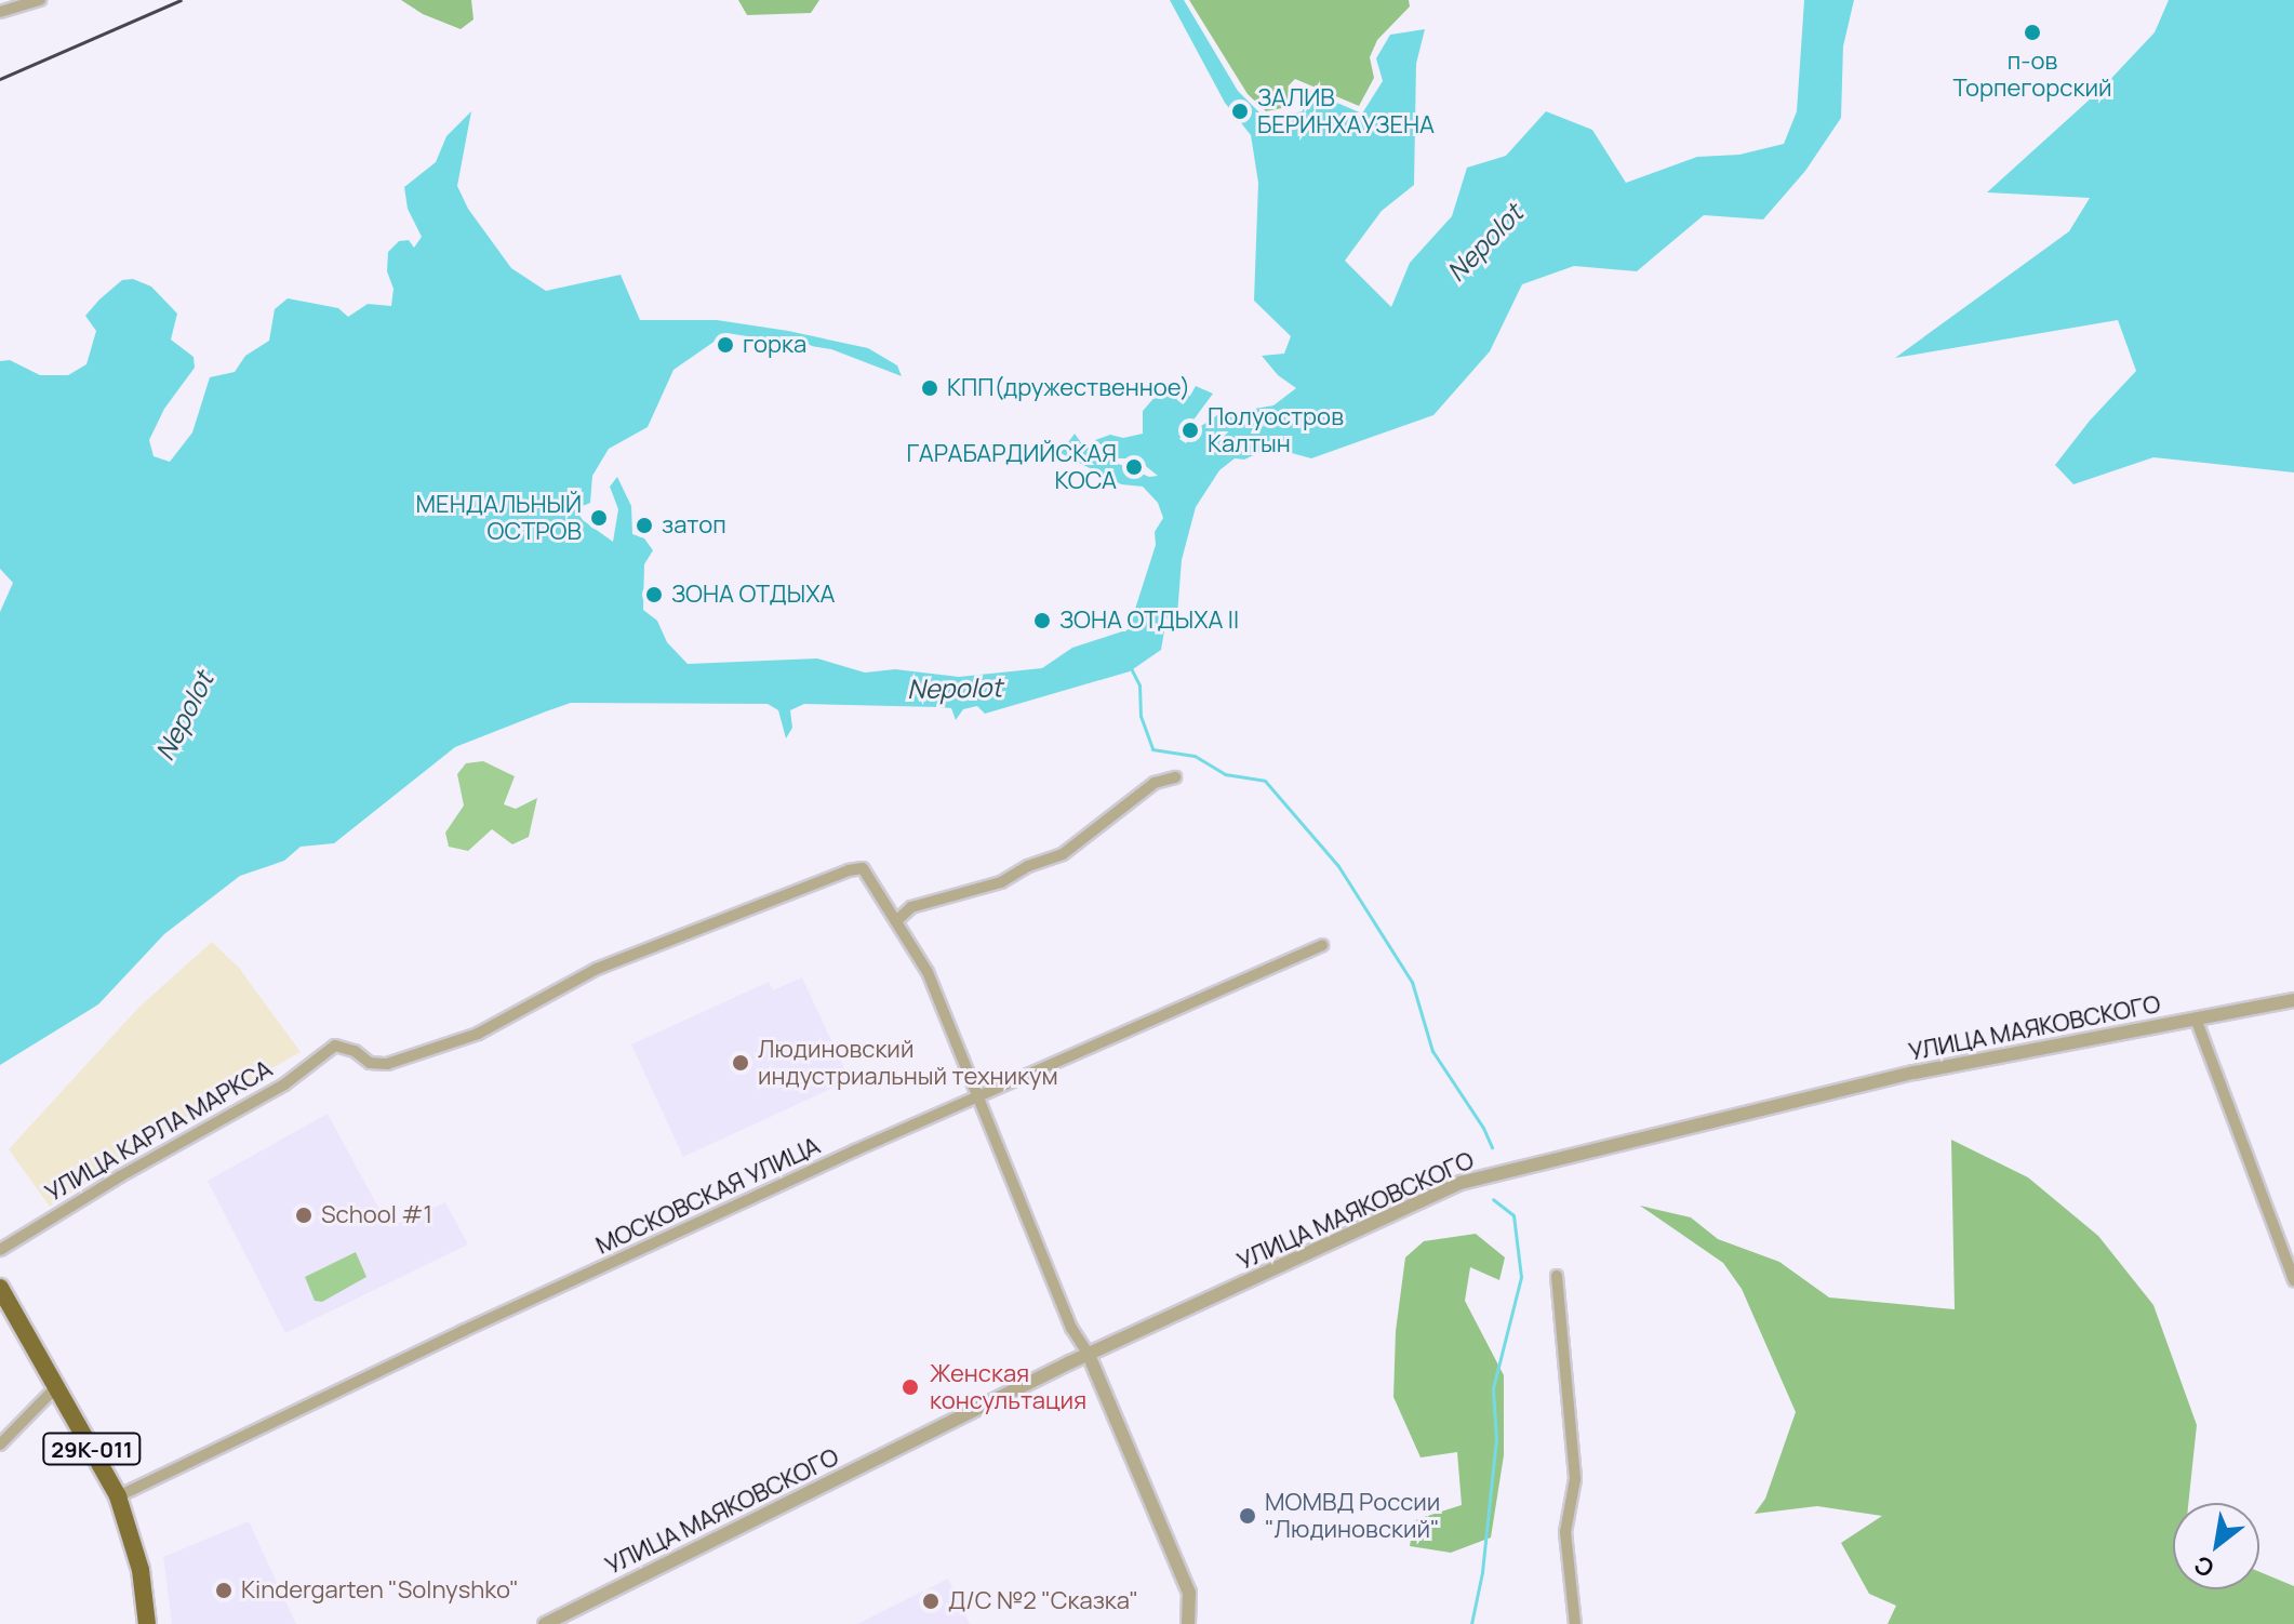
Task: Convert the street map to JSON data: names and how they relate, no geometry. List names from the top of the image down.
{
  "streets": {
    "main road": ["29К-011"],
    "street": ["УЛИЦА МАЯКОВСКОГО", "УЛИЦА КАРЛА МАРКСА", "МОСКОВСКАЯ УЛИЦА"]
  },
  "crossings": [
    ["МОСКОВСКАЯ УЛИЦА", "29К-011"]
  ],
  "water": ["Nepolot"],
  "places": [
    "п-ов Торпегорский",
    "ЗАЛИВ БЕРИНХАУЗЕНА",
    "горка",
    "КПП(дружественное)",
    "Полуостров Калтын",
    "ГАРАБАРДИЙСКАЯ КОСА",
    "МЕНДАЛЬНЫЙ ОСТРОВ",
    "затоп",
    "ЗОНА ОТДЫХА",
    "ЗОНА ОТДЫХА II",
    "Людиновский индустриальный техникум",
    "School #1",
    "Женская консультация",
    "МОМВД России \"Людиновский\"",
    "Kindergarten \"Solnyshko\"",
    "Д/С №2 \"Сказка\""
  ],
  "north": "bottom left"
}
